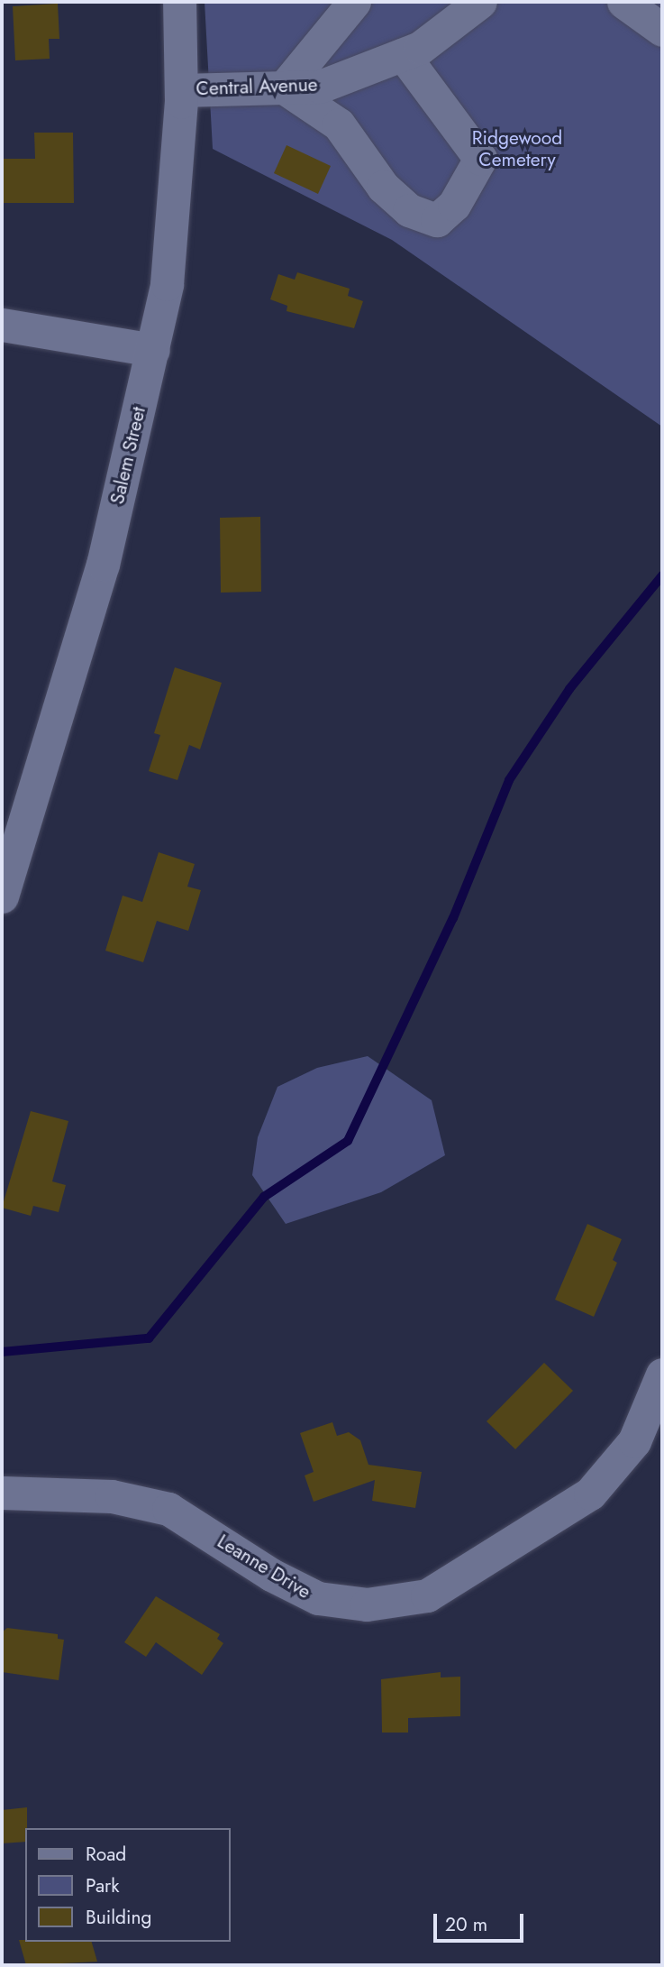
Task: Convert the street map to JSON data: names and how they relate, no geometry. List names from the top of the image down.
{
  "streets": {
    "street": ["Central Avenue", "Salem Street", "Leanne Drive"]
  },
  "crossings": [
    ["Central Avenue", "Salem Street"]
  ],
  "parks": ["Ridgewood Cemetery"],
  "legend": ["Road", "Park", "Building"],
  "scale_bar": "20 m"
}
